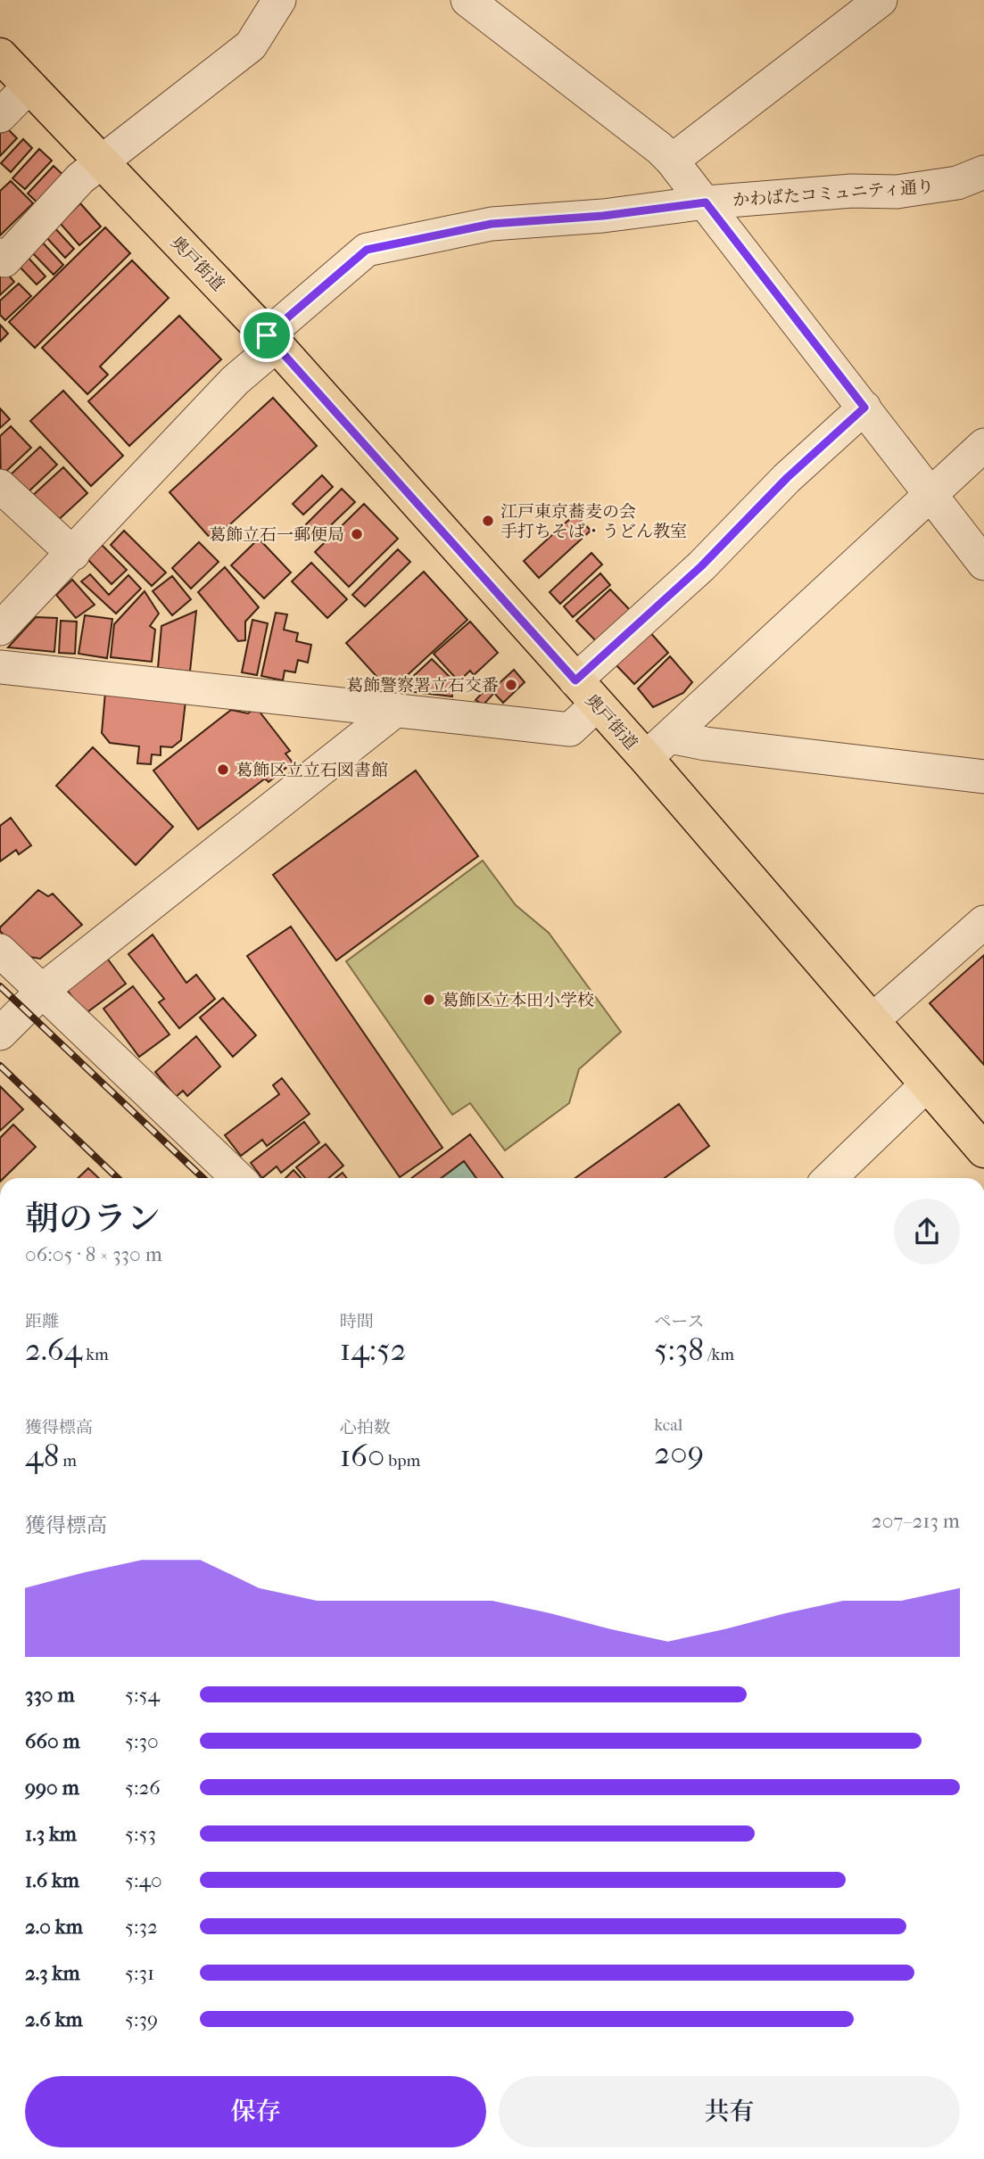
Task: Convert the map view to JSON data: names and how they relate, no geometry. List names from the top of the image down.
{
  "streets": {
    "main road": ["奥戸街道"],
    "street": ["かわばたコミュニティ通り"]
  },
  "crossings": [
    ["かわばたコミュニティ通り", "奥戸街道"]
  ],
  "places": [
    "江戸東京蕎麦の会 手打ちそば・うどん教室",
    "葛飾立石一郵便局",
    "葛飾警察署立石交番",
    "葛飾区立立石図書館",
    "葛飾区立本田小学校"
  ],
  "page": {
    "heading": ["朝のラン", "06:05 · 8 × 330 m"],
    "stats": [
      ["距離", "2.64 km"],
      ["時間", "14:52"],
      ["ペース", "5:38 /km"],
      ["獲得標高", "48 m"],
      ["心拍数", "160 bpm"],
      ["kcal", "209"]
    ],
    "chart": ["獲得標高", "207–213 m"],
    "list": [
      {
        "name": "330 m",
        "note": "5:54"
      },
      {
        "name": "660 m",
        "note": "5:30"
      },
      {
        "name": "990 m",
        "note": "5:26"
      },
      {
        "name": "1.3 km",
        "note": "5:53"
      },
      {
        "name": "1.6 km",
        "note": "5:40"
      },
      {
        "name": "2.0 km",
        "note": "5:32"
      },
      {
        "name": "2.3 km",
        "note": "5:31"
      },
      {
        "name": "2.6 km",
        "note": "5:39"
      }
    ],
    "buttons": ["保存", "共有"]
  }
}
